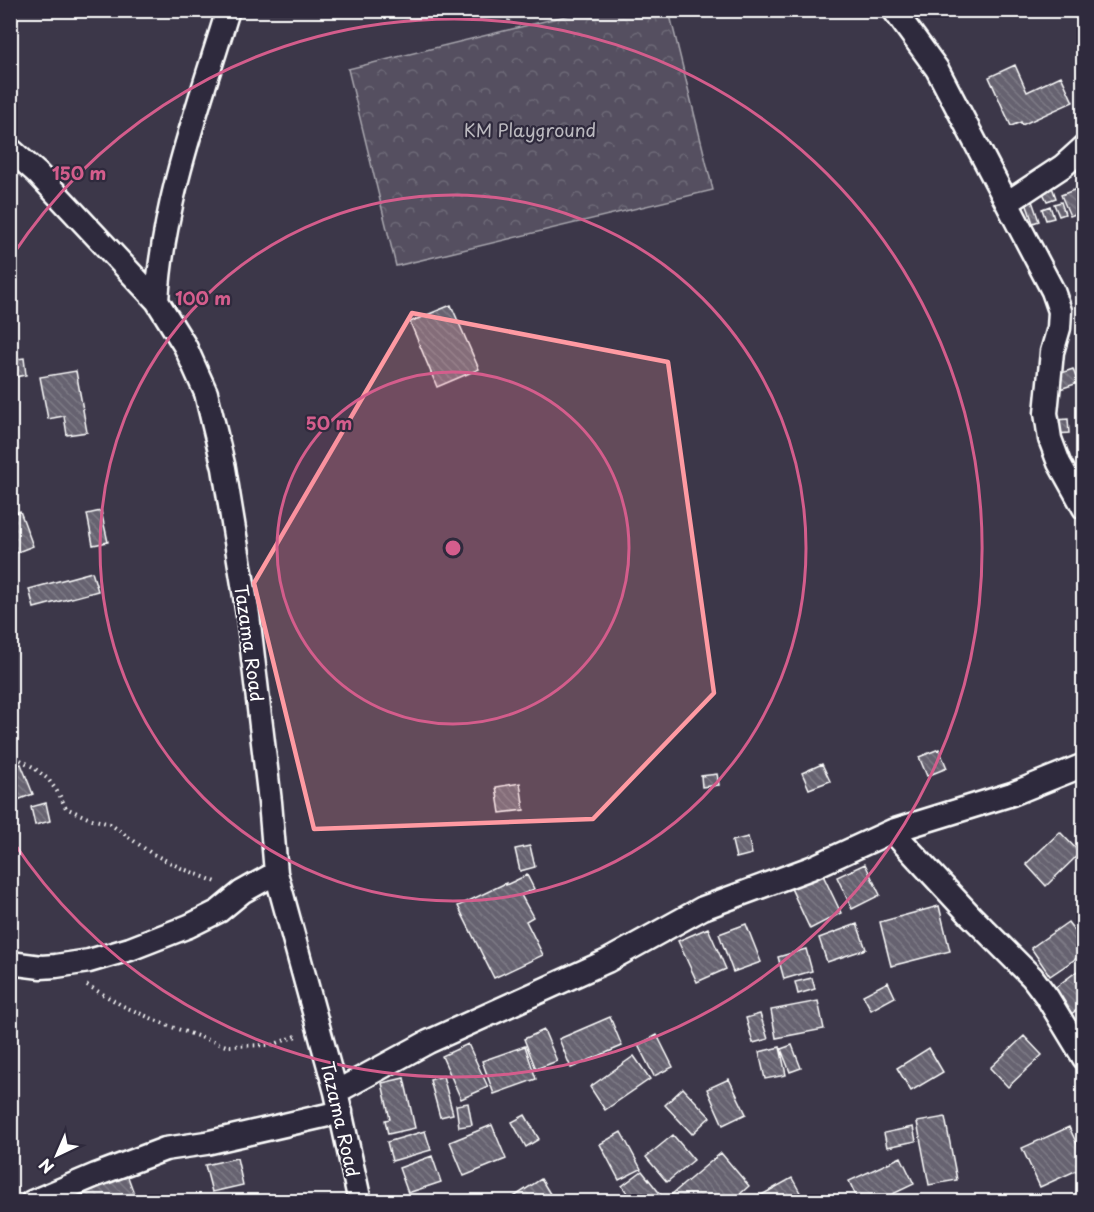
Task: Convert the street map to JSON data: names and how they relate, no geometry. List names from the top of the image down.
{
  "streets": {
    "street": ["Tazama Road"]
  },
  "parks": ["KM Playground"],
  "north": "bottom left",
  "rings": ["150 m", "100 m", "50 m"]
}
